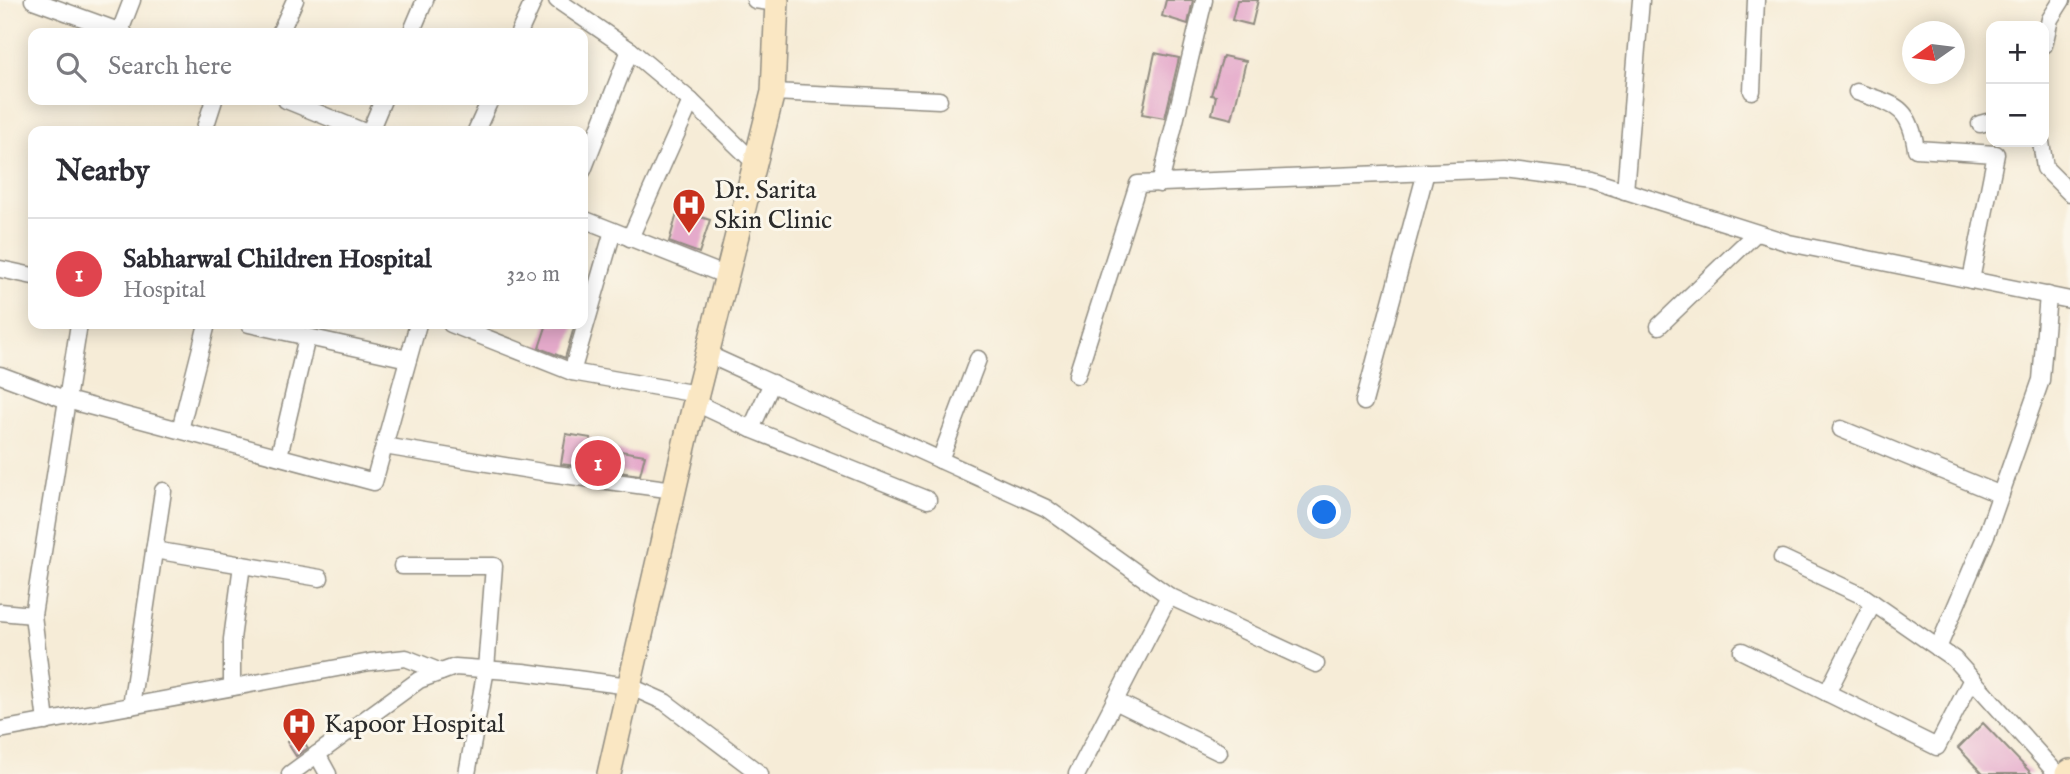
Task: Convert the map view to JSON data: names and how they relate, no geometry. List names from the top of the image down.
{
  "places": {
    "hospital": ["Dr. Sarita Skin Clinic", "Kapoor Hospital"]
  },
  "north": "left",
  "page": {
    "map_buttons": ["+", "−"],
    "search": "Search here",
    "heading": "Nearby",
    "list": [
      {
        "mark": "1",
        "name": "Sabharwal Children Hospital",
        "note": "Hospital",
        "value": "320 m"
      }
    ],
    "pins": "1"
  }
}
